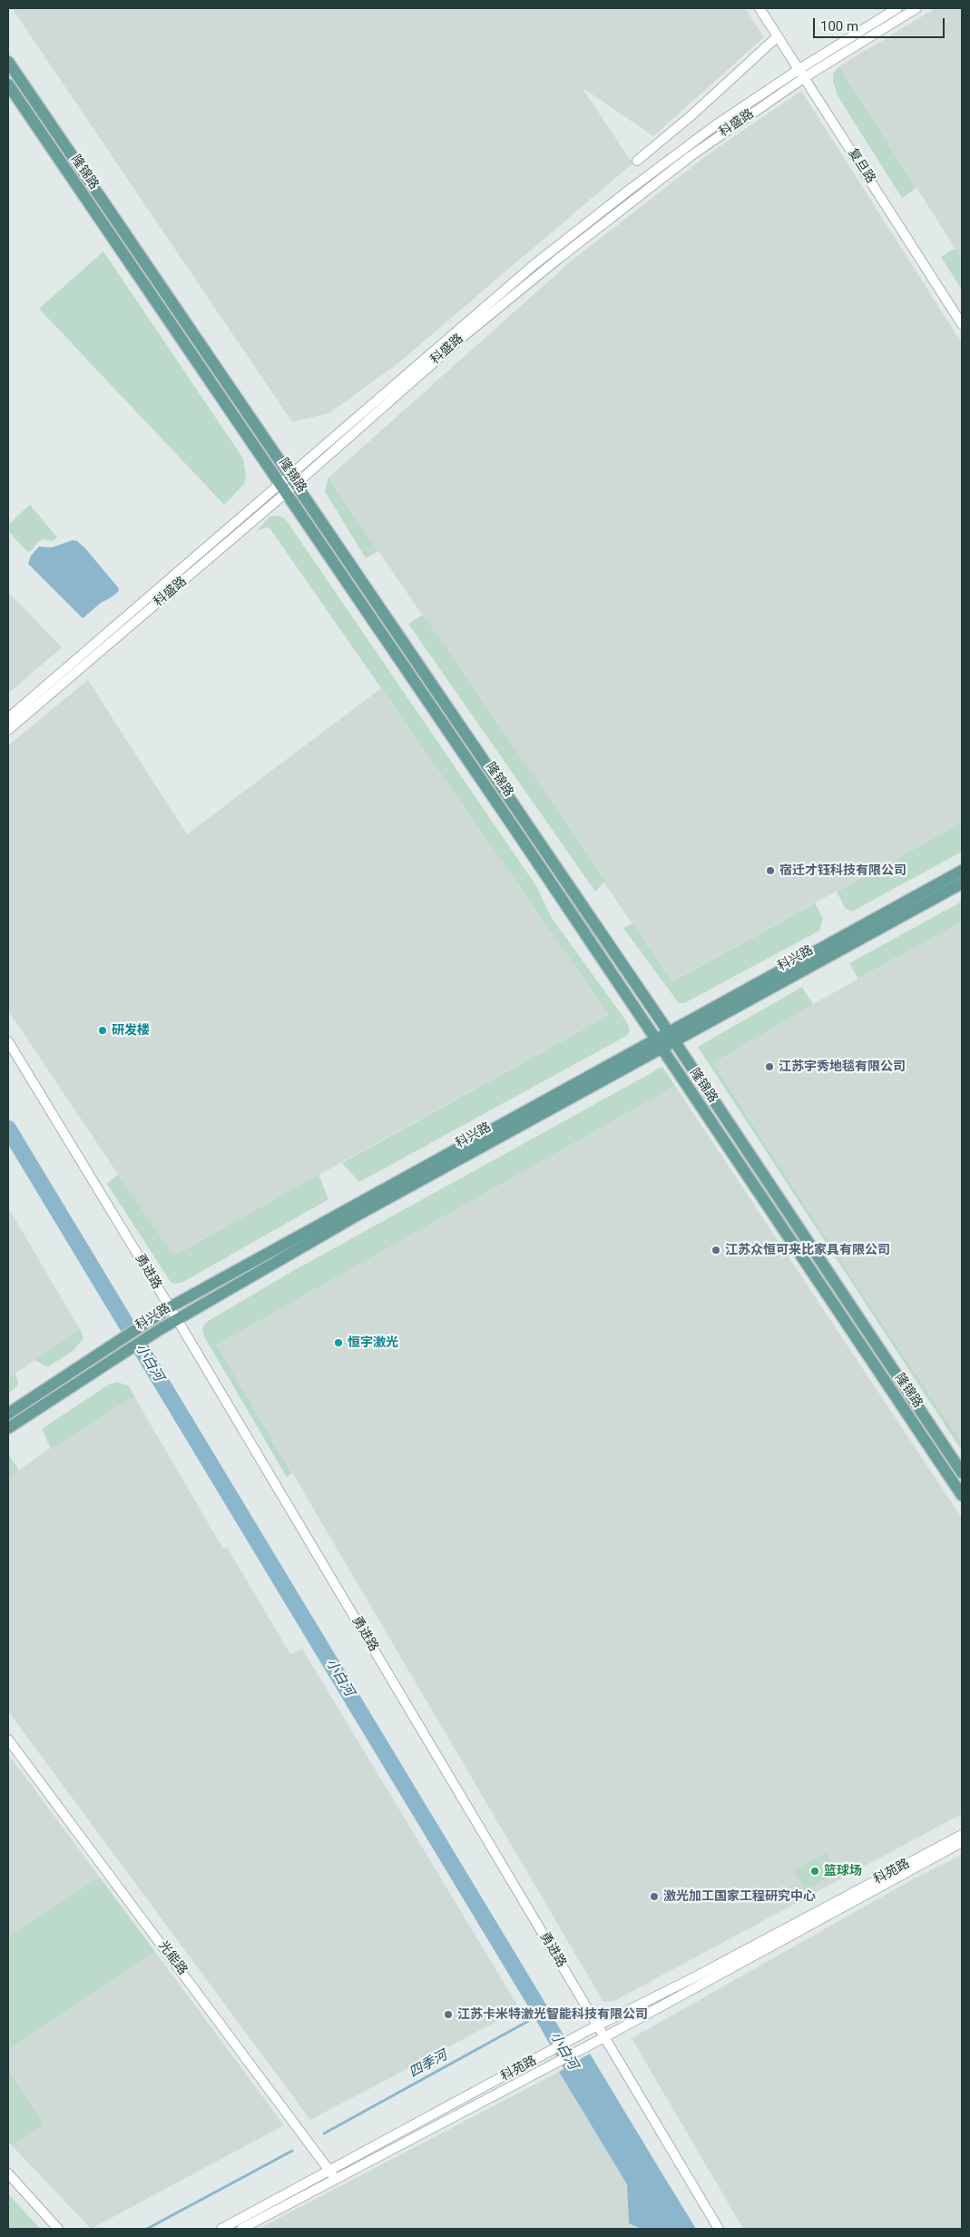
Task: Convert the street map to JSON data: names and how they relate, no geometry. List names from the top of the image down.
{
  "streets": {
    "main road": ["隆锦路", "科兴路"],
    "street": [
      "科盛路",
      "复旦路",
      "勇进路",
      "科苑路",
      "光能路"
    ]
  },
  "crossings": [
    ["科盛路", "复旦路"],
    ["科盛路", "隆锦路"],
    ["隆锦路", "科兴路"],
    ["科兴路", "勇进路"],
    ["勇进路", "科苑路"],
    ["科苑路", "光能路"]
  ],
  "water": ["小白河", "四季河"],
  "places": [
    "宿迁才钰科技有限公司",
    "研发楼",
    "江苏宇秀地毯有限公司",
    "江苏众恒可来比家具有限公司",
    "恒宇激光",
    "篮球场",
    "激光加工国家工程研究中心",
    "江苏卡米特激光智能科技有限公司"
  ],
  "scale_bar": "100 m"
}
